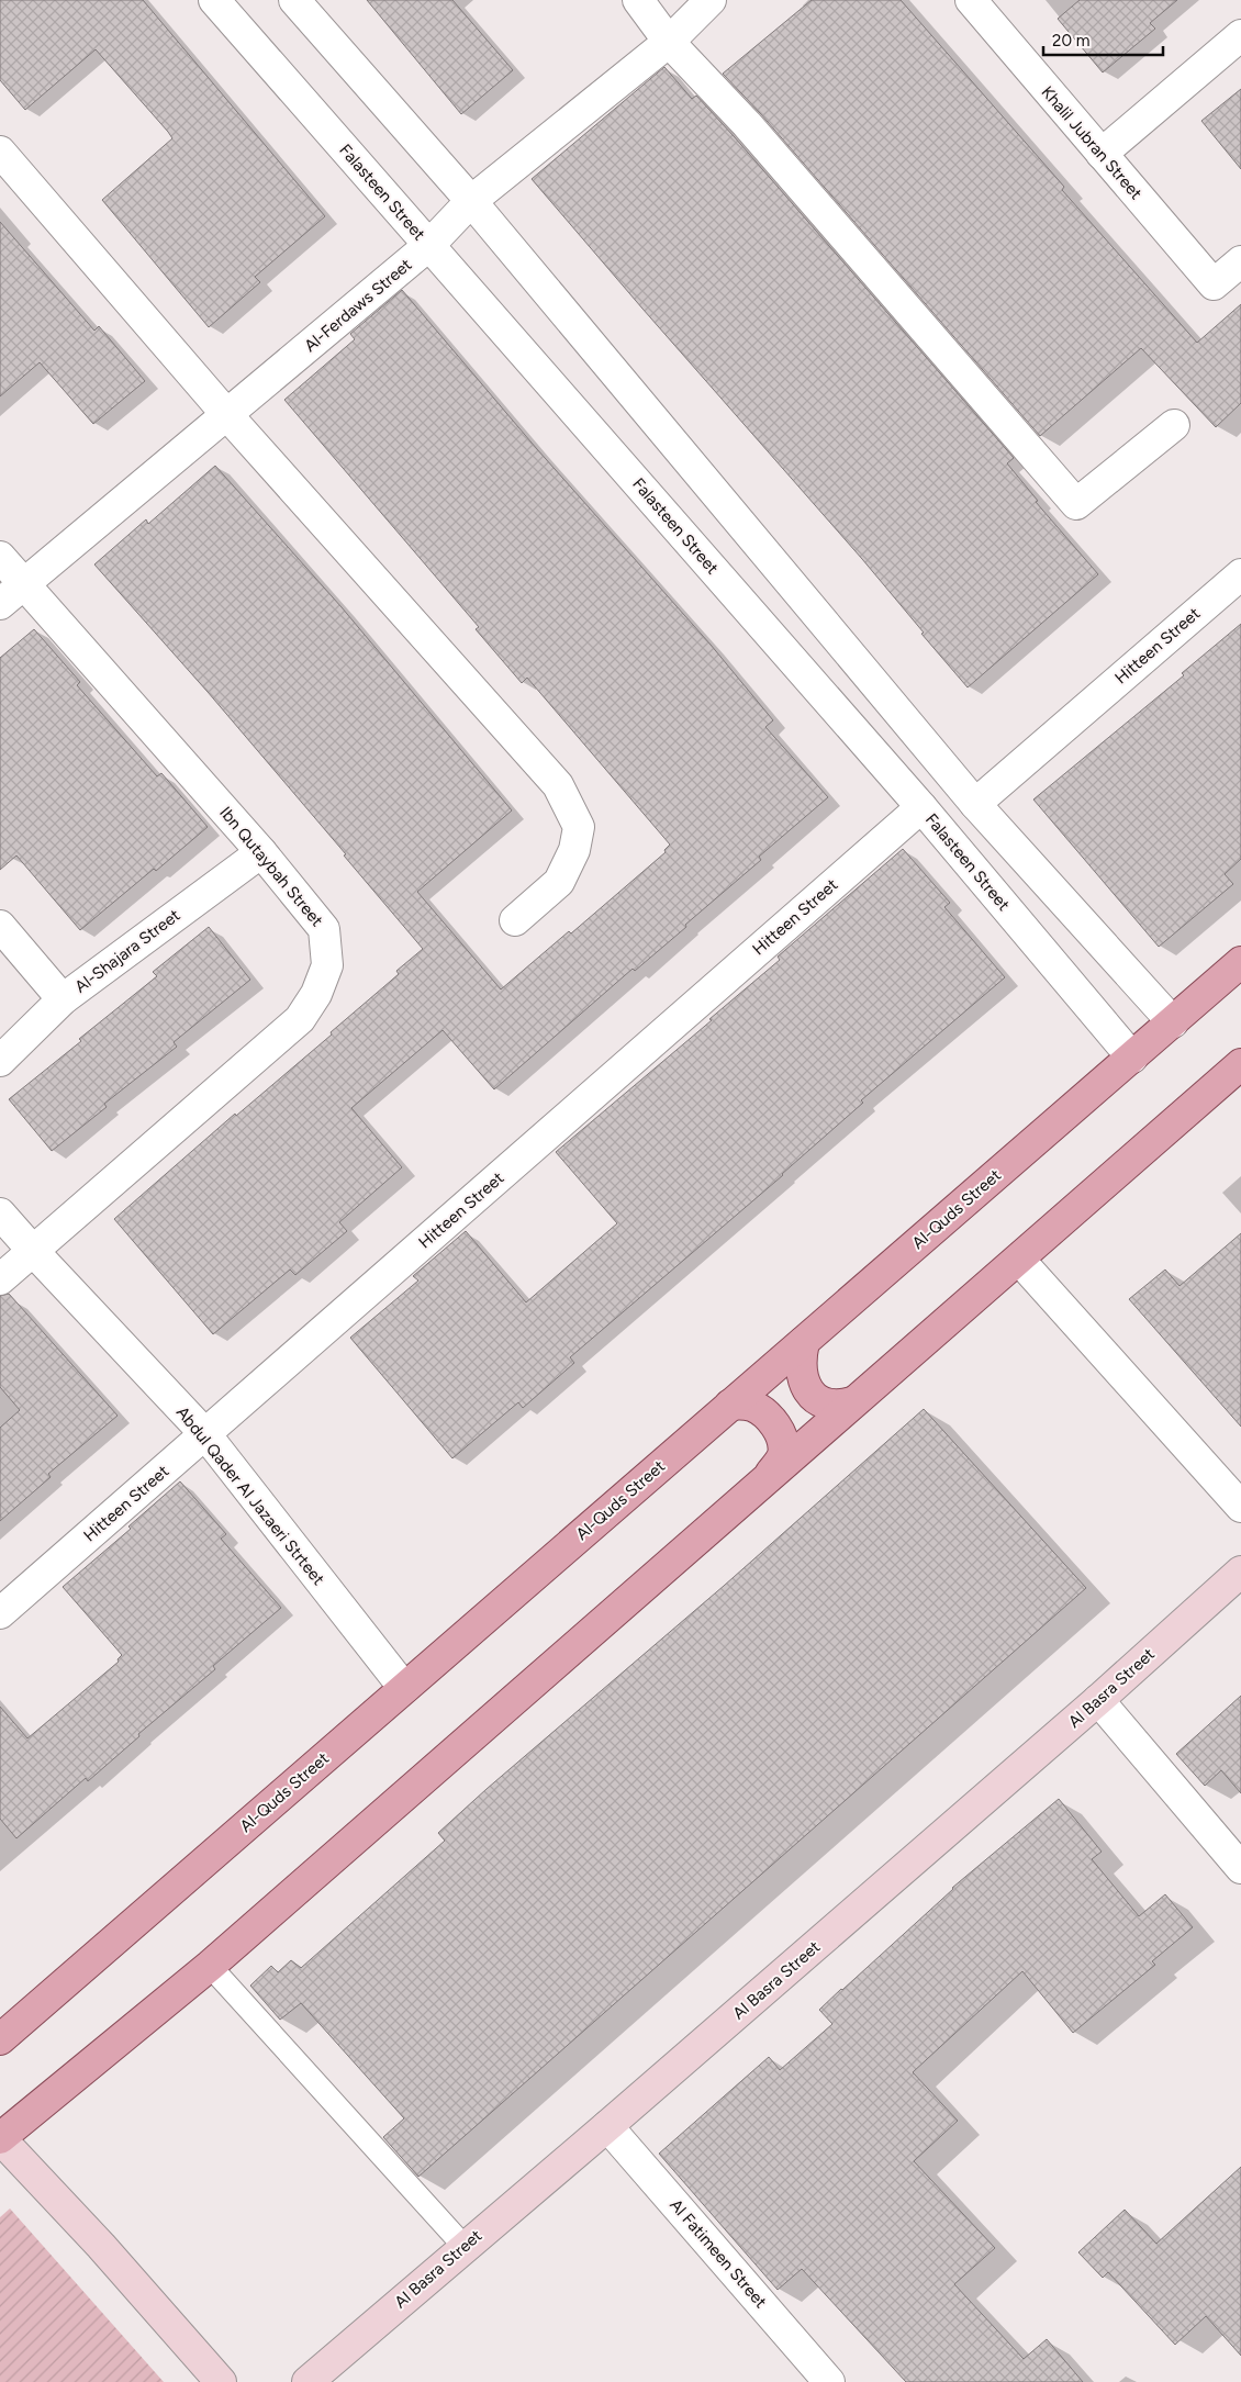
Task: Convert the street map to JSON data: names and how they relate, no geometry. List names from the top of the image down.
{
  "streets": {
    "main road": ["Al-Quds Street", "Al Basra Street"],
    "street": [
      "Khalil Jubran Street",
      "Falasteen Street",
      "Al-Ferdaws Street",
      "Hitteen Street",
      "Ibn Qutaybah Street",
      "Al-Shajara Street",
      "Abdul Qader Al Jazaeri Strteet",
      "Al Fatimeen Street"
    ]
  },
  "crossings": [
    ["Falasteen Street", "Al-Ferdaws Street"],
    ["Falasteen Street", "Hitteen Street"],
    ["Falasteen Street", "Al-Quds Street"],
    ["Al-Ferdaws Street", "Ibn Qutaybah Street"],
    ["Hitteen Street", "Abdul Qader Al Jazaeri Strteet"],
    ["Ibn Qutaybah Street", "Al-Shajara Street"],
    ["Ibn Qutaybah Street", "Abdul Qader Al Jazaeri Strteet"],
    ["Al-Quds Street", "Abdul Qader Al Jazaeri Strteet"],
    ["Al Basra Street", "Al Fatimeen Street"]
  ],
  "scale_bar": "20 m"
}
